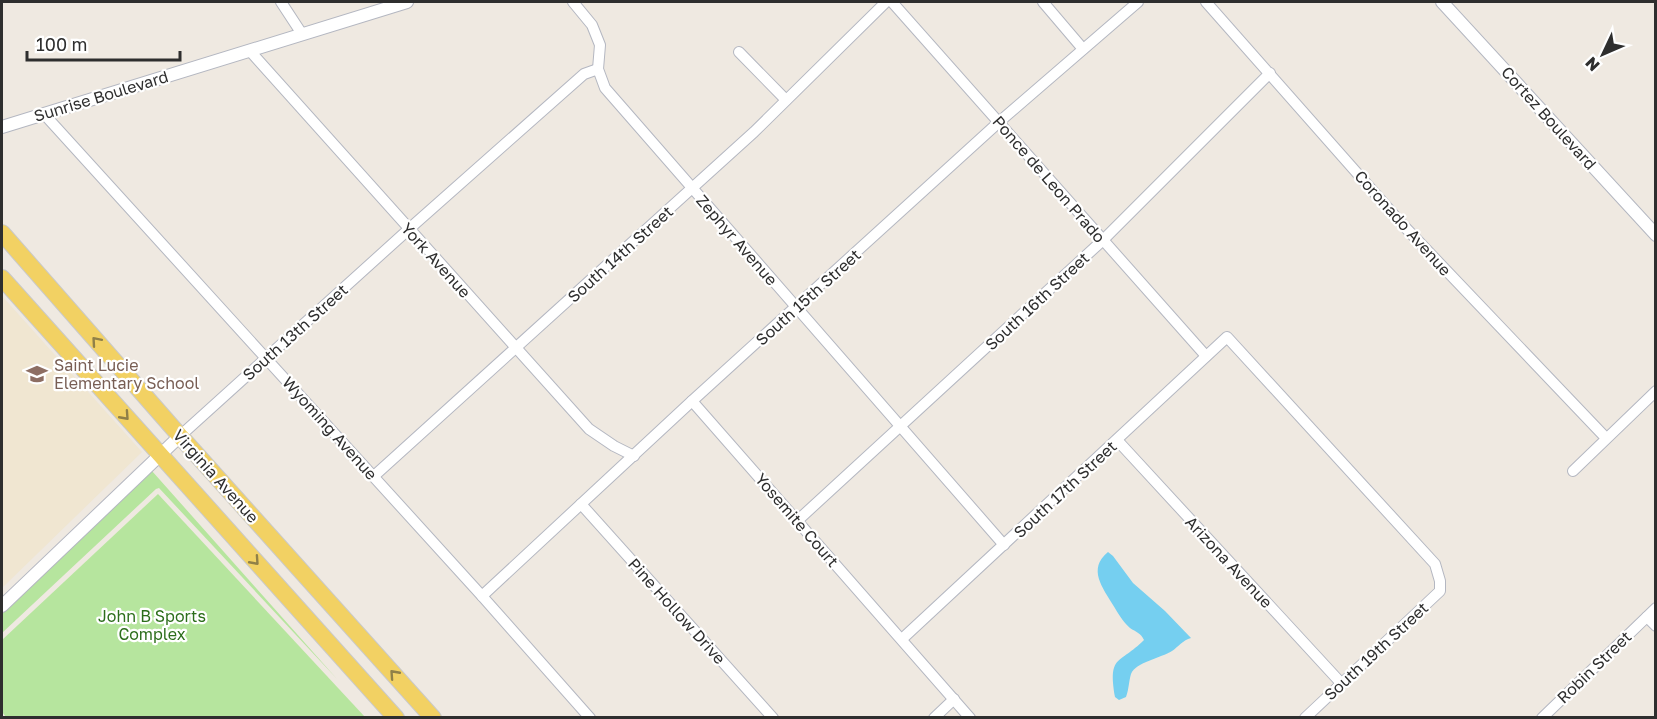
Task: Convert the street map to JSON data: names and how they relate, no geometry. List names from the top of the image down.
{
  "streets": {
    "main road": ["Virginia Avenue"],
    "street": [
      "Sunrise Boulevard",
      "Cortez Boulevard",
      "Ponce de Leon Prado",
      "Coronado Avenue",
      "Zephyr Avenue",
      "South 14th Street",
      "York Avenue",
      "South 15th Street",
      "South 16th Street",
      "South 13th Street",
      "Wyoming Avenue",
      "South 17th Street",
      "Yosemite Court",
      "Arizona Avenue",
      "Pine Hollow Drive",
      "South 19th Street",
      "Robin Street"
    ]
  },
  "crossings": [
    ["Sunrise Boulevard", "York Avenue"],
    ["Sunrise Boulevard", "Wyoming Avenue"],
    ["Ponce de Leon Prado", "South 15th Street"],
    ["Ponce de Leon Prado", "South 16th Street"],
    ["Ponce de Leon Prado", "South 17th Street"],
    ["Coronado Avenue", "South 16th Street"],
    ["Zephyr Avenue", "South 14th Street"],
    ["Zephyr Avenue", "South 15th Street"],
    ["Zephyr Avenue", "South 16th Street"],
    ["Zephyr Avenue", "South 13th Street"],
    ["Zephyr Avenue", "South 17th Street"],
    ["South 14th Street", "York Avenue"],
    ["South 14th Street", "Wyoming Avenue"],
    ["York Avenue", "South 15th Street"],
    ["York Avenue", "South 13th Street"],
    ["South 15th Street", "Wyoming Avenue"],
    ["South 15th Street", "Yosemite Court"],
    ["South 15th Street", "Pine Hollow Drive"],
    ["South 16th Street", "Yosemite Court"],
    ["South 13th Street", "Wyoming Avenue"],
    ["South 13th Street", "Virginia Avenue"],
    ["South 17th Street", "Yosemite Court"],
    ["South 17th Street", "Arizona Avenue"],
    ["South 17th Street", "South 19th Street"],
    ["Arizona Avenue", "South 19th Street"]
  ],
  "parks": ["John B Sports Complex"],
  "places": {
    "school or university": ["Saint Lucie Elementary School"]
  },
  "scale_bar": "100 m",
  "north": "bottom left"
}
